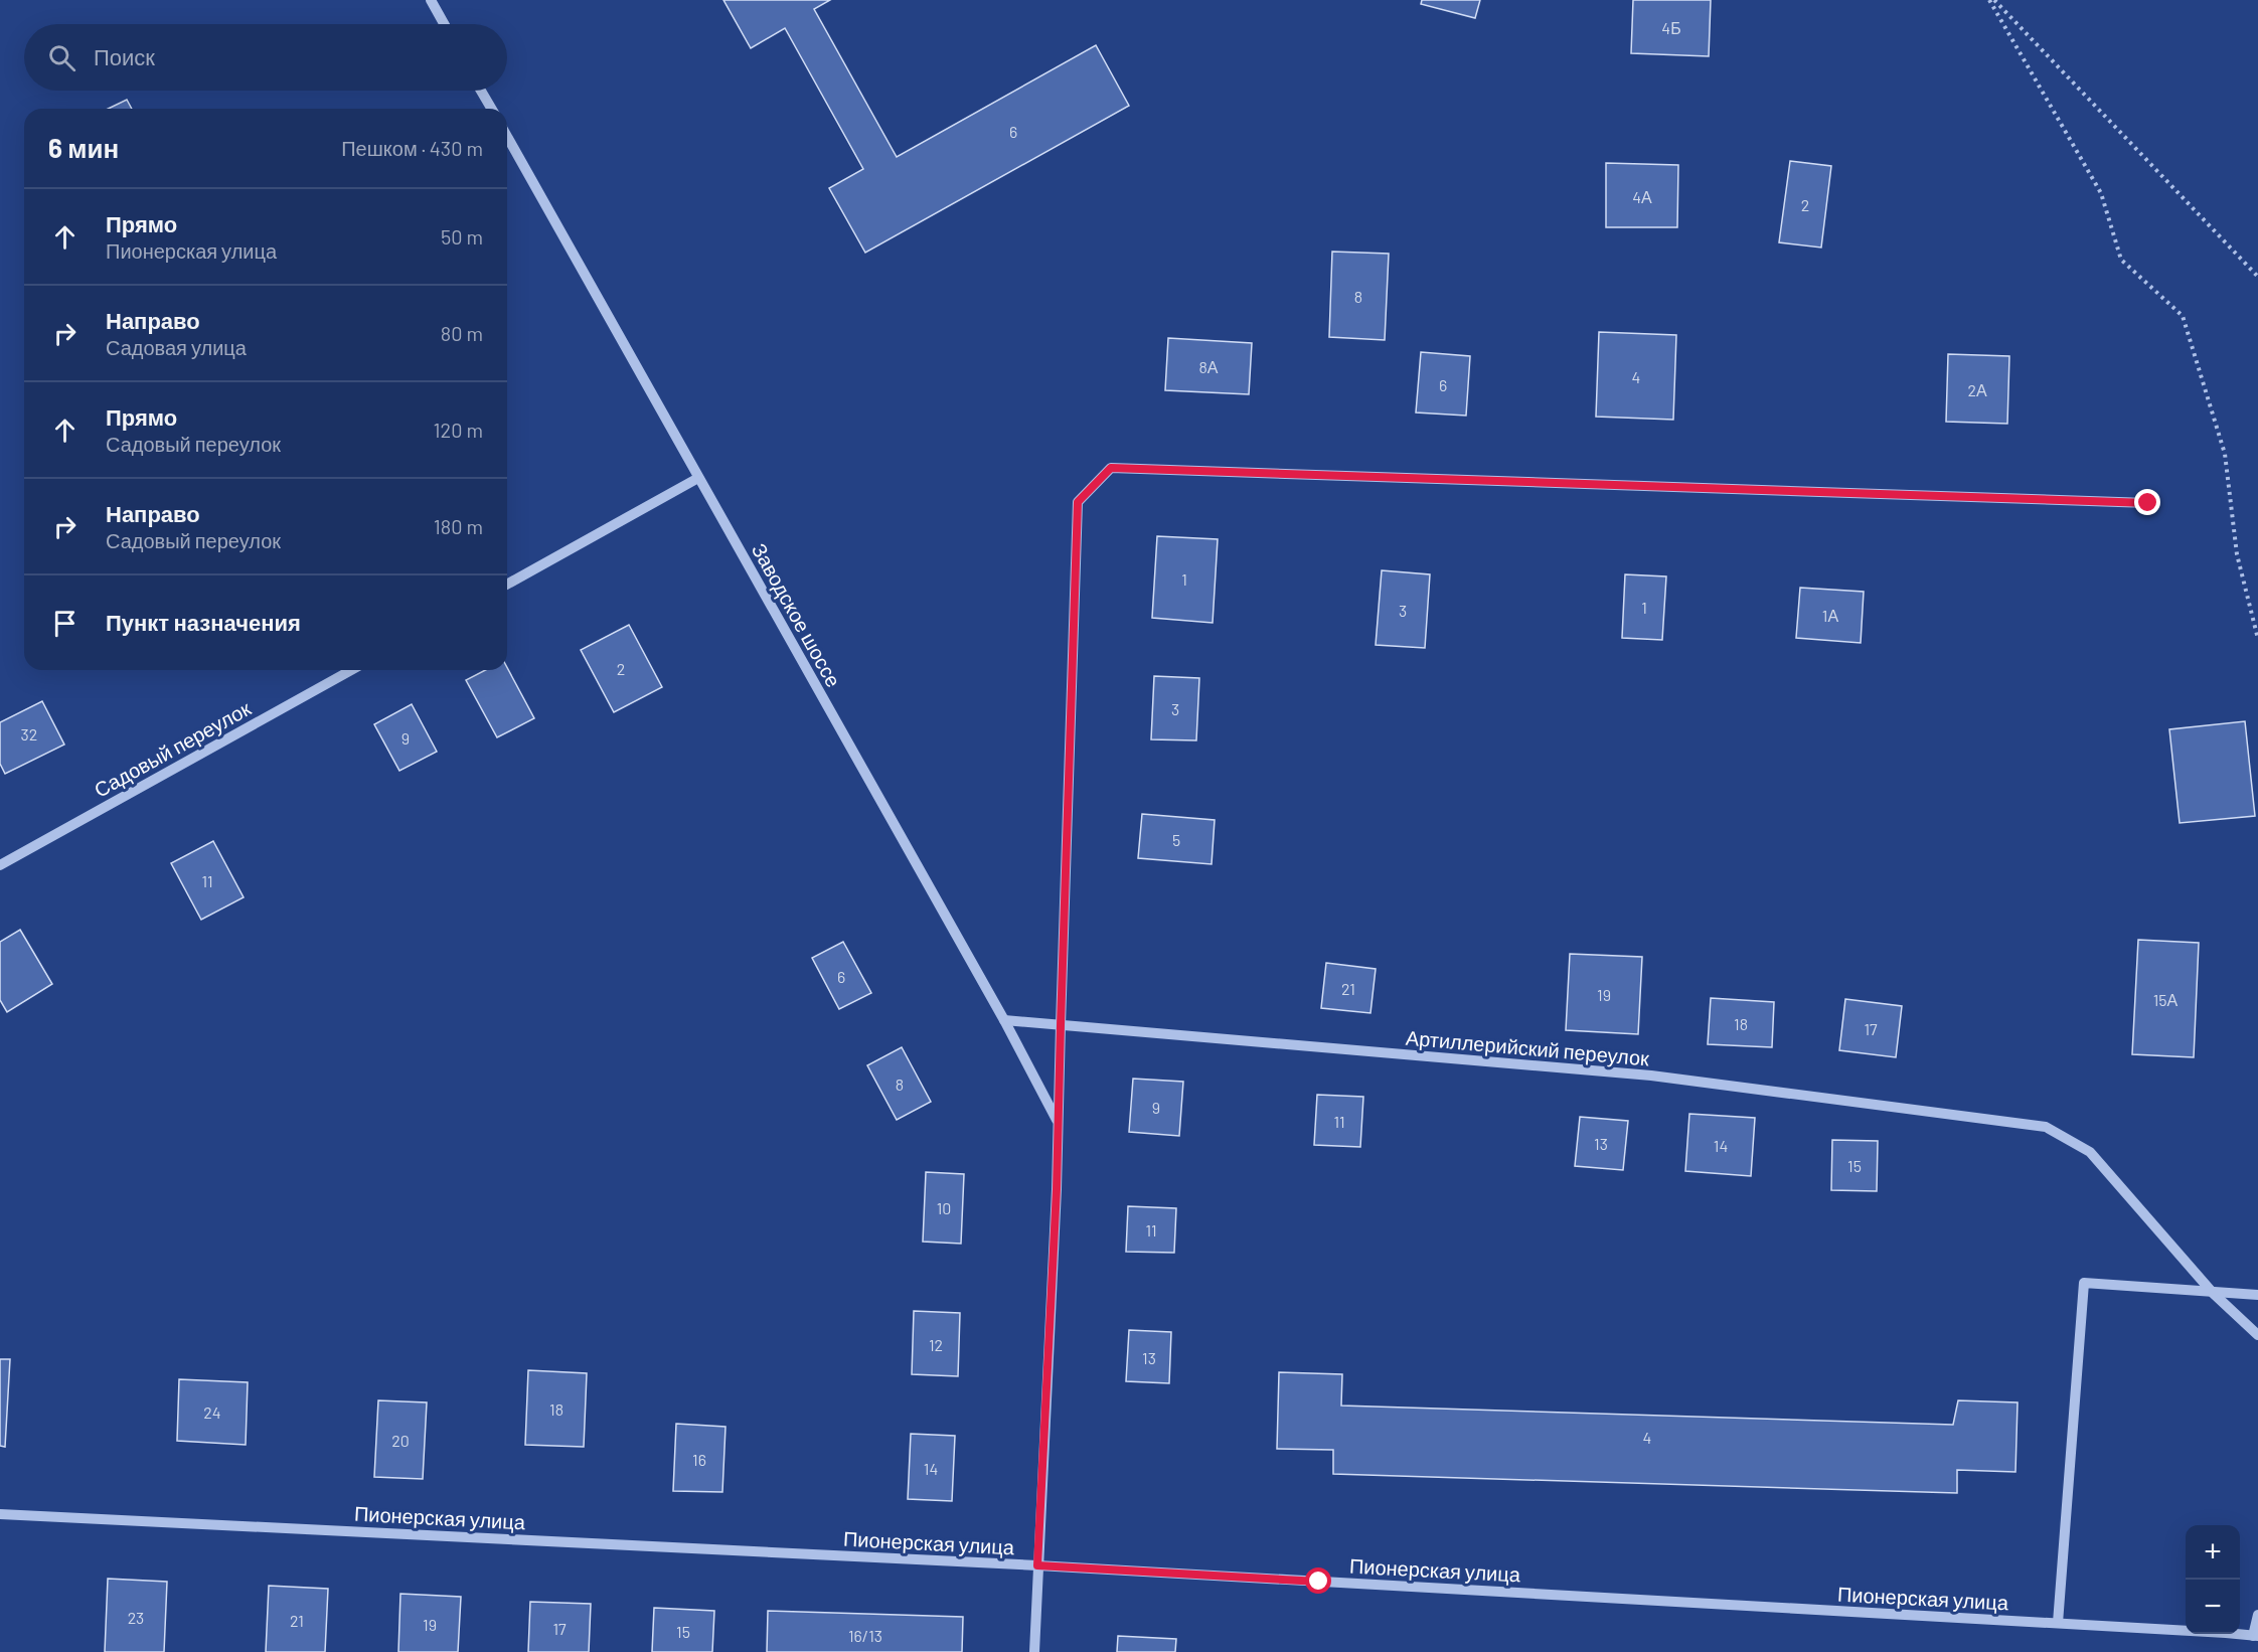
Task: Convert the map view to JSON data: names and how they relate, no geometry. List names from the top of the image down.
{
  "streets": {
    "street": [
      "Заводское шоссе",
      "Садовый переулок",
      "Артиллерийский переулок",
      "Пионерская улица"
    ]
  },
  "crossings": [
    ["Заводское шоссе", "Артиллерийский переулок"]
  ],
  "house_numbers": [
    "4Б",
    "6",
    "4А",
    "2",
    "8",
    "8А",
    "4",
    "6",
    "2А",
    "1",
    "1",
    "3",
    "1А",
    "2",
    "3",
    "32",
    "9",
    "5",
    "11",
    "6",
    "21",
    "19",
    "15А",
    "18",
    "17",
    "8",
    "9",
    "11",
    "13",
    "14",
    "15",
    "10",
    "11",
    "12",
    "13",
    "18",
    "24",
    "4",
    "20",
    "16",
    "14",
    "23",
    "21",
    "19",
    "17",
    "15",
    "16/13"
  ],
  "page": {
    "search": "Поиск",
    "heading": ["6 мин", "Пешком · 430 m"],
    "list": [
      ["Прямо", "Пионерская улица", "50 m"],
      ["Направо", "Садовая улица", "80 m"],
      ["Прямо", "Садовый переулок", "120 m"],
      ["Направо", "Садовый переулок", "180 m"],
      "Пункт назначения"
    ],
    "map_buttons": ["+", "−"]
  }
}
